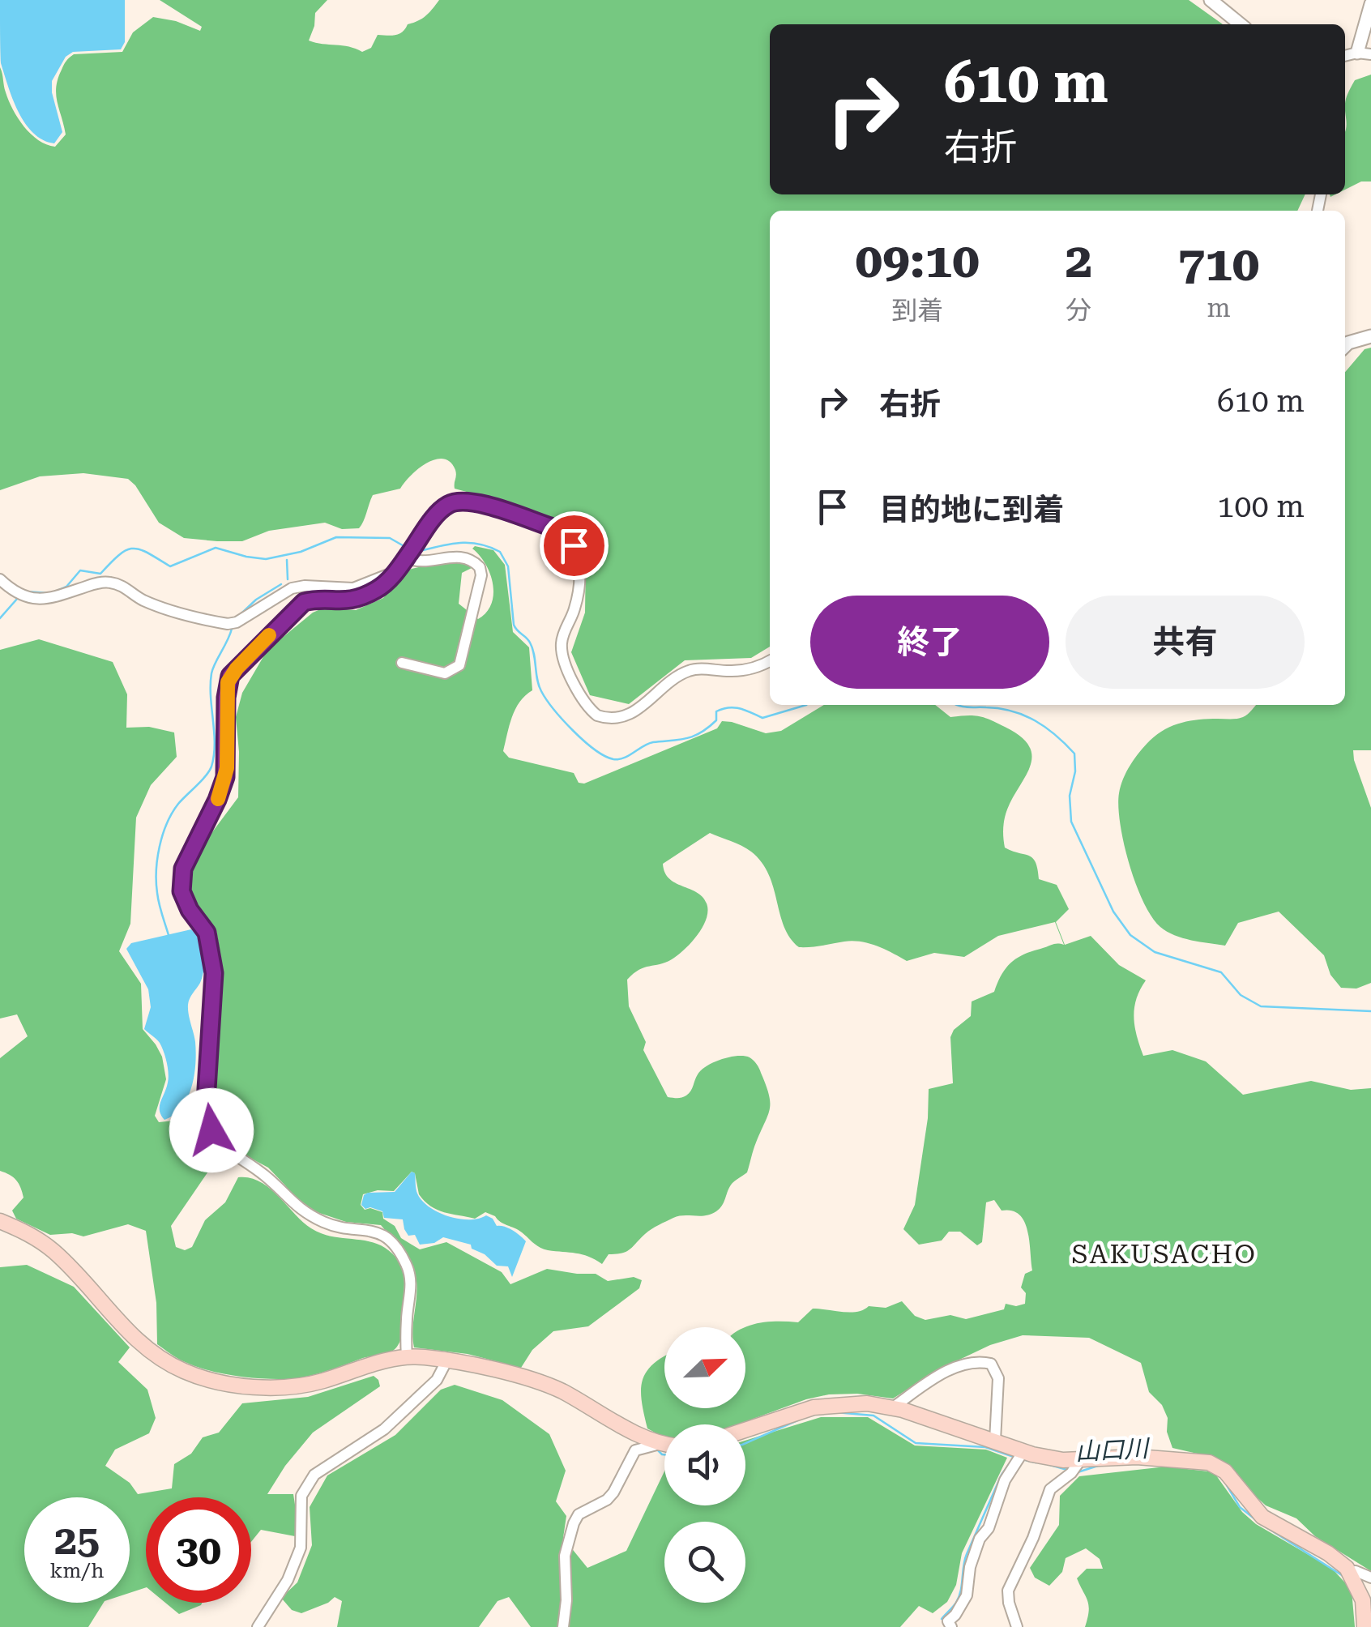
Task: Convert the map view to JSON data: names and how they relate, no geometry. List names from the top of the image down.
{
  "districts": ["SAKUSACHO"],
  "water": ["山口川"],
  "north": "top right",
  "page": {
    "turn": ["610 m", "右折"],
    "eta": [
      "09:10",
      "到着",
      "2",
      "分",
      "710",
      "m"
    ],
    "list": [
      {
        "name": "右折",
        "value": "610 m"
      },
      {
        "name": "目的地に到着",
        "value": "100 m"
      }
    ],
    "buttons": ["終了", "共有"],
    "speed": "25 km/h",
    "limit": "30"
  }
}
